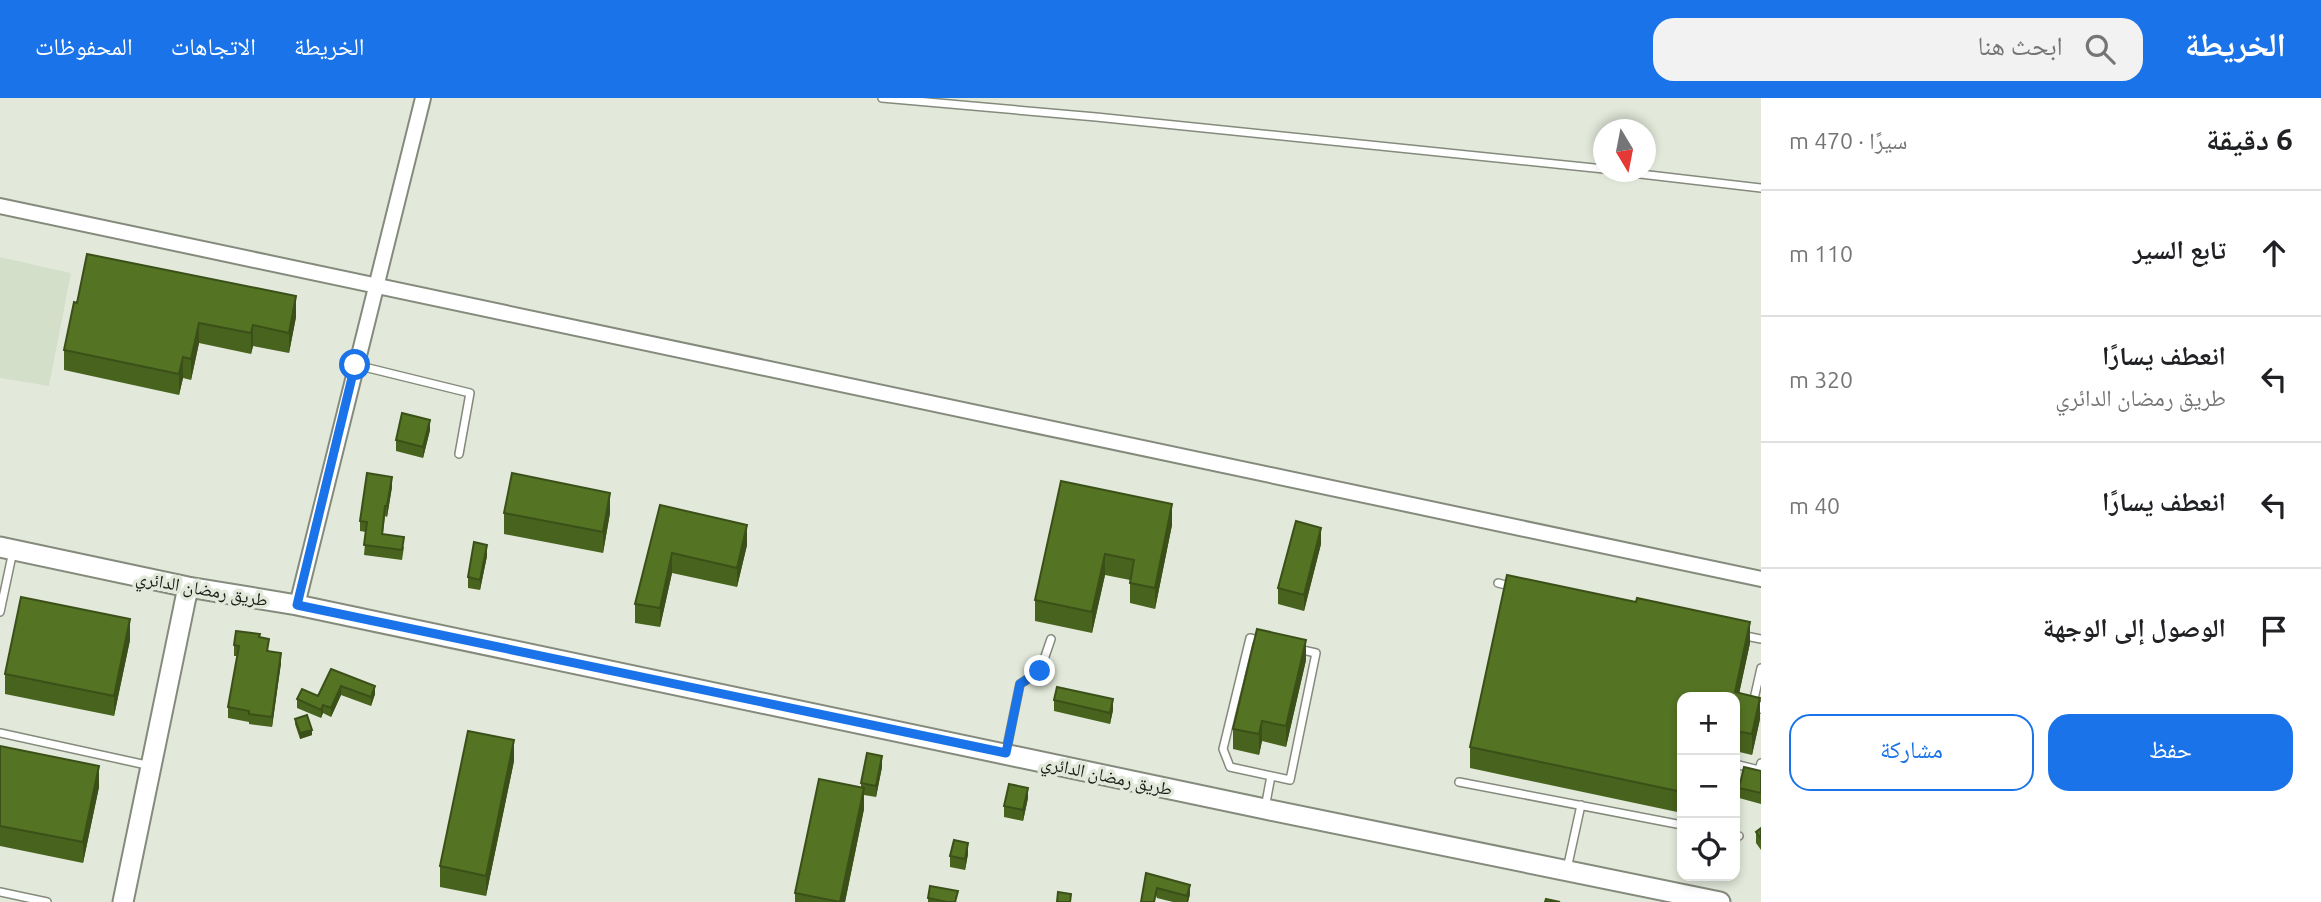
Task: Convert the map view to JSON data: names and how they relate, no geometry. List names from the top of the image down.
{
  "streets": {
    "street": ["طريق رمضان الدائري"]
  },
  "north": "bottom",
  "page": {
    "header": "الخريطة",
    "search": "ابحث هنا",
    "nav": ["الخريطة", "الاتجاهات", "المحفوظات"],
    "heading": ["6 دقيقة", "سيرًا · 470 m"],
    "list": [
      ["تابع السير", "110 m"],
      ["انعطف يسارًا", "طريق رمضان الدائري", "320 m"],
      ["انعطف يسارًا", "40 m"],
      "الوصول إلى الوجهة"
    ],
    "map_buttons": ["+", "−"],
    "buttons": ["حفظ", "مشاركة"]
  }
}
